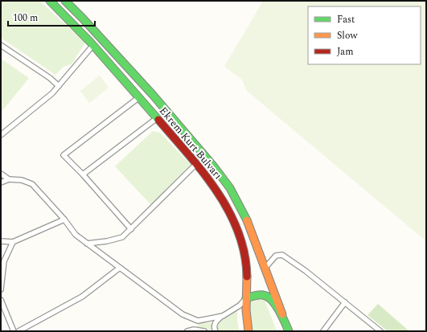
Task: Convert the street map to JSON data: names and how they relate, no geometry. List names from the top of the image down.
{
  "streets": {
    "main road": ["Ekrem Kurt Bulvarı"]
  },
  "legend": ["Fast", "Slow", "Jam"],
  "scale_bar": "100 m"
}
